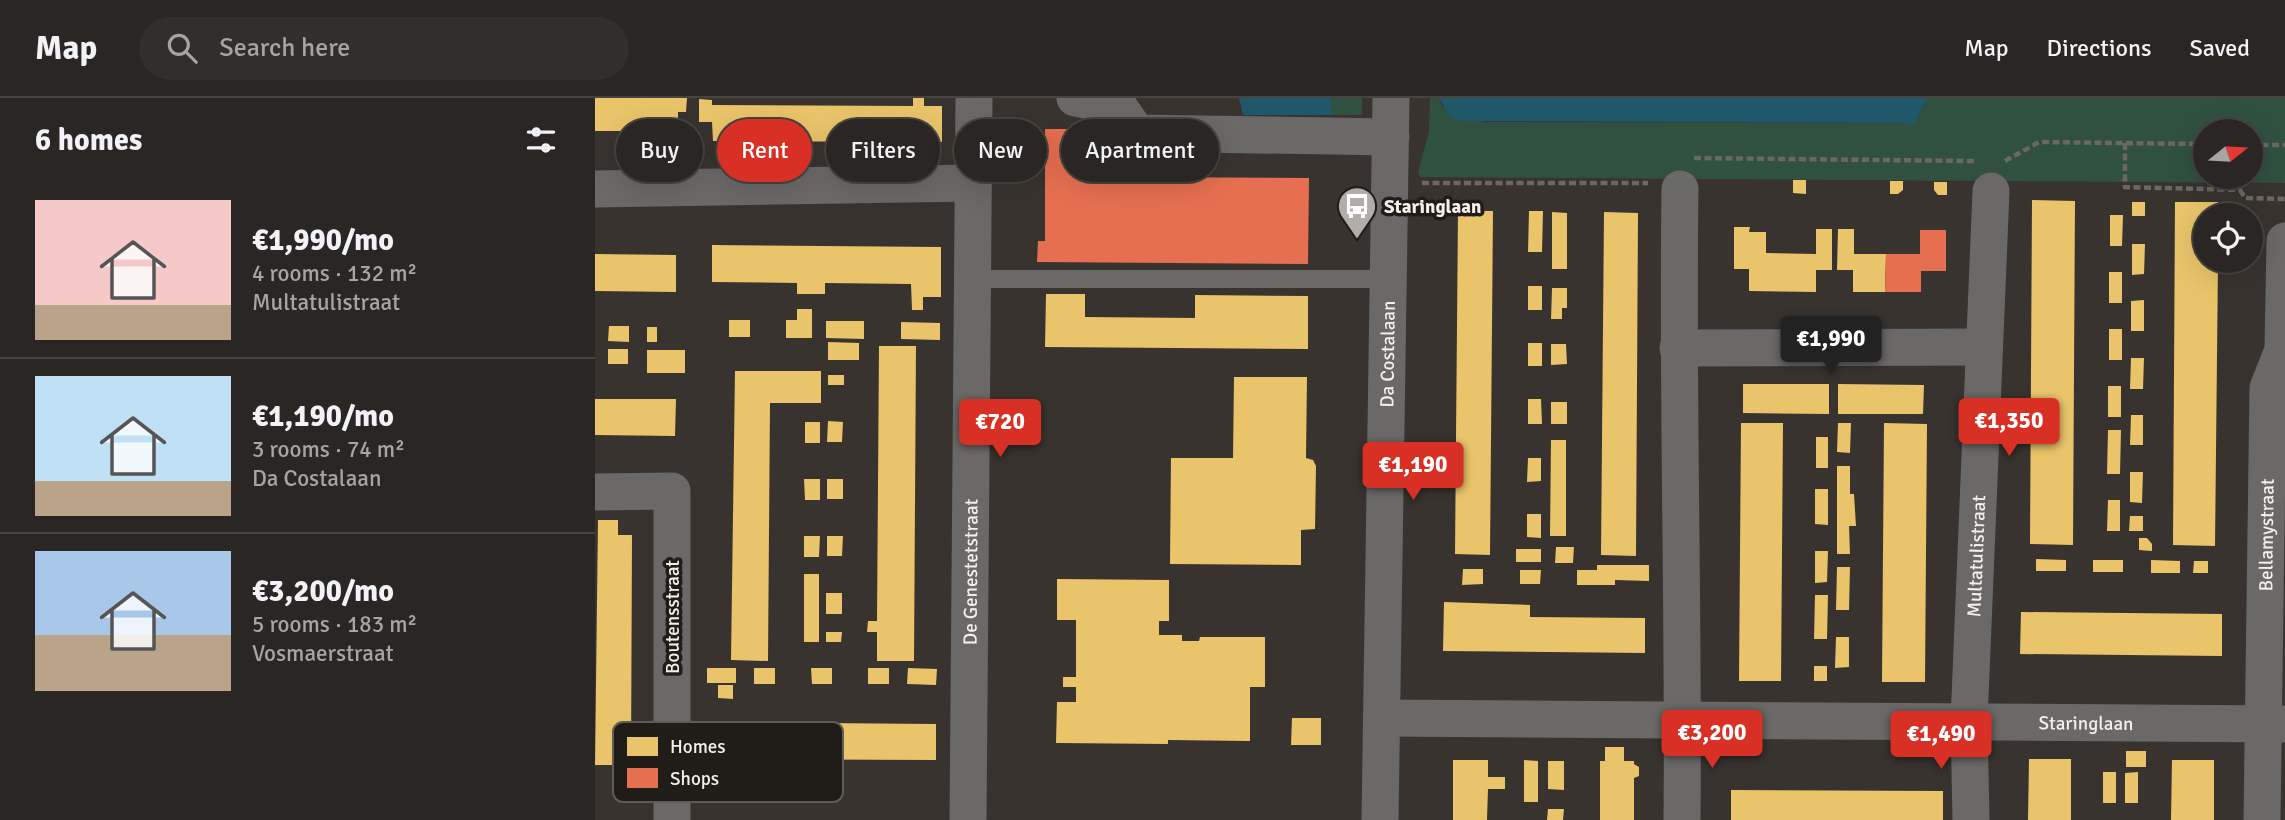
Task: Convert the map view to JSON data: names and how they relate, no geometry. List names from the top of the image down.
{
  "streets": {
    "street": [
      "Da Costalaan",
      "Bellamystraat",
      "Multatulistraat",
      "De Genestetstraat",
      "Boutensstraat",
      "Staringlaan"
    ]
  },
  "crossings": [
    ["Da Costalaan", "Staringlaan"],
    ["Bellamystraat", "Staringlaan"],
    ["Multatulistraat", "Staringlaan"]
  ],
  "places": {
    "bus stop": ["Staringlaan"]
  },
  "legend": ["Homes", "Shops"],
  "north": "right",
  "page": {
    "header": "Map",
    "search": "Search here",
    "nav": ["Map", "Directions", "Saved"],
    "heading": "6 homes",
    "chip": [
      "Buy",
      "Rent",
      "Filters",
      "New",
      "Apartment"
    ],
    "list": [
      {
        "name": "€1,990/mo",
        "note": "4 rooms · 132 m² · Multatulistraat"
      },
      {
        "name": "€1,190/mo",
        "note": "3 rooms · 74 m² · Da Costalaan"
      },
      {
        "name": "€3,200/mo",
        "note": "5 rooms · 183 m² · Vosmaerstraat"
      }
    ],
    "price": [
      "€1,990",
      "€1,350",
      "€720",
      "€1,190",
      "€3,200",
      "€1,490"
    ]
  }
}
